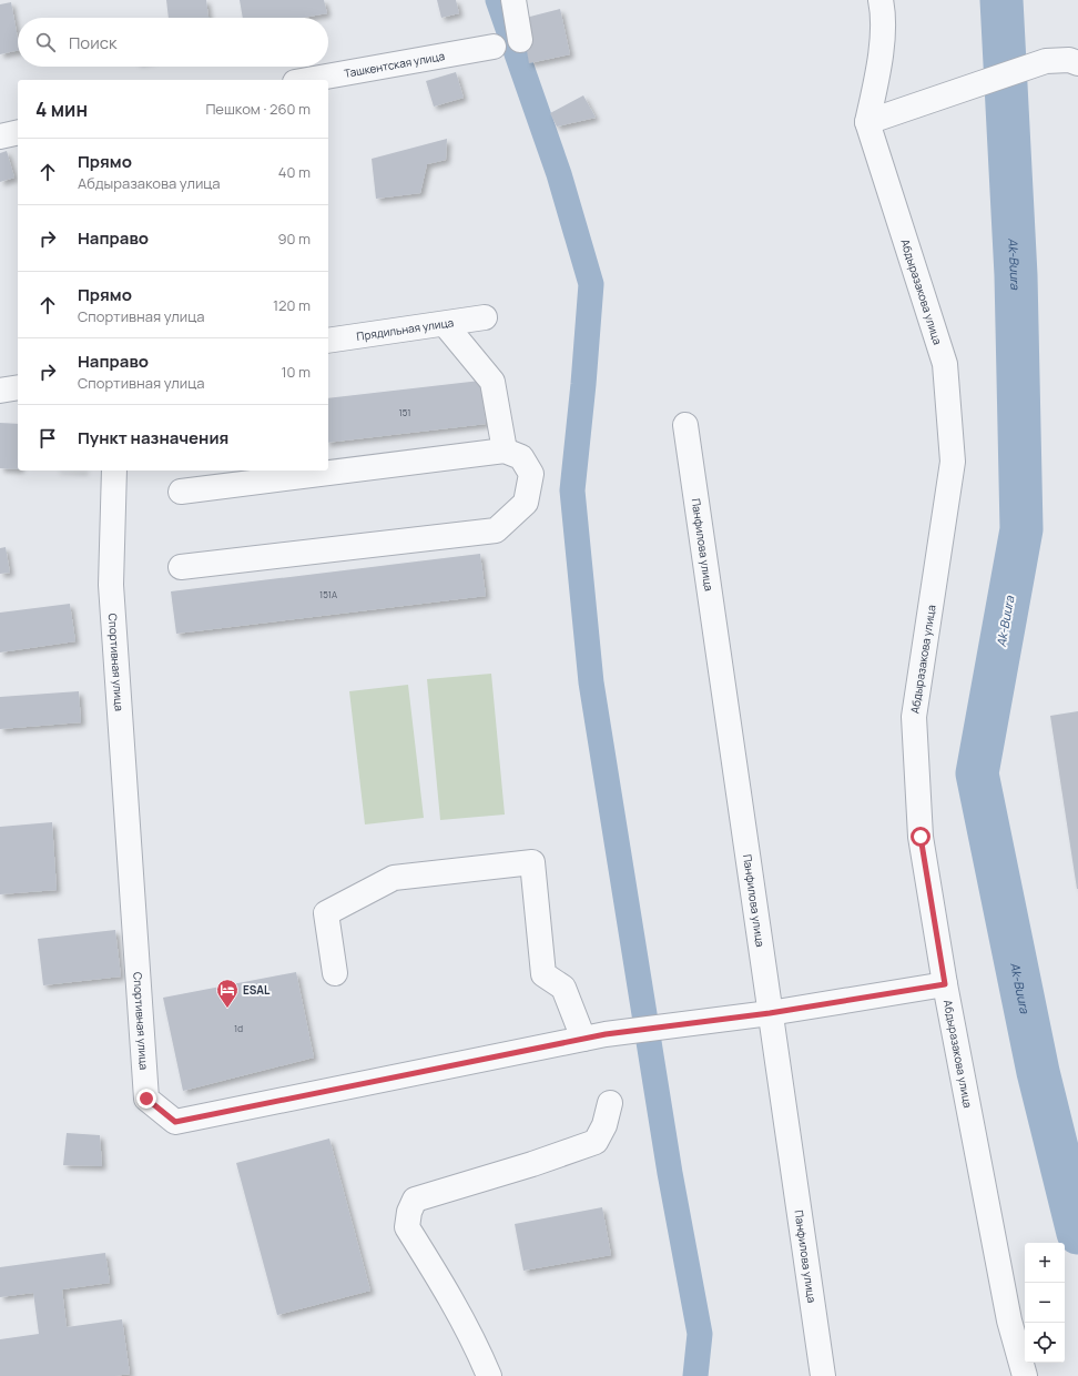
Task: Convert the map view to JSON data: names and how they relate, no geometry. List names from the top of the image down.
{
  "streets": {
    "street": [
      "Ташкентская улица",
      "Абдыразакова улица",
      "Прядильная улица",
      "Панфилова улица",
      "Спортивная улица"
    ]
  },
  "water": ["Ak-Buura"],
  "places": {
    "hotel": ["ESAL"]
  },
  "house_numbers": ["151", "151А", "1d"],
  "page": {
    "search": "Поиск",
    "heading": ["4 мин", "Пешком · 260 m"],
    "list": [
      ["Прямо", "Абдыразакова улица", "40 m"],
      ["Направо", "90 m"],
      ["Прямо", "Спортивная улица", "120 m"],
      ["Направо", "Спортивная улица", "10 m"],
      "Пункт назначения"
    ],
    "map_buttons": ["+", "−"]
  }
}
